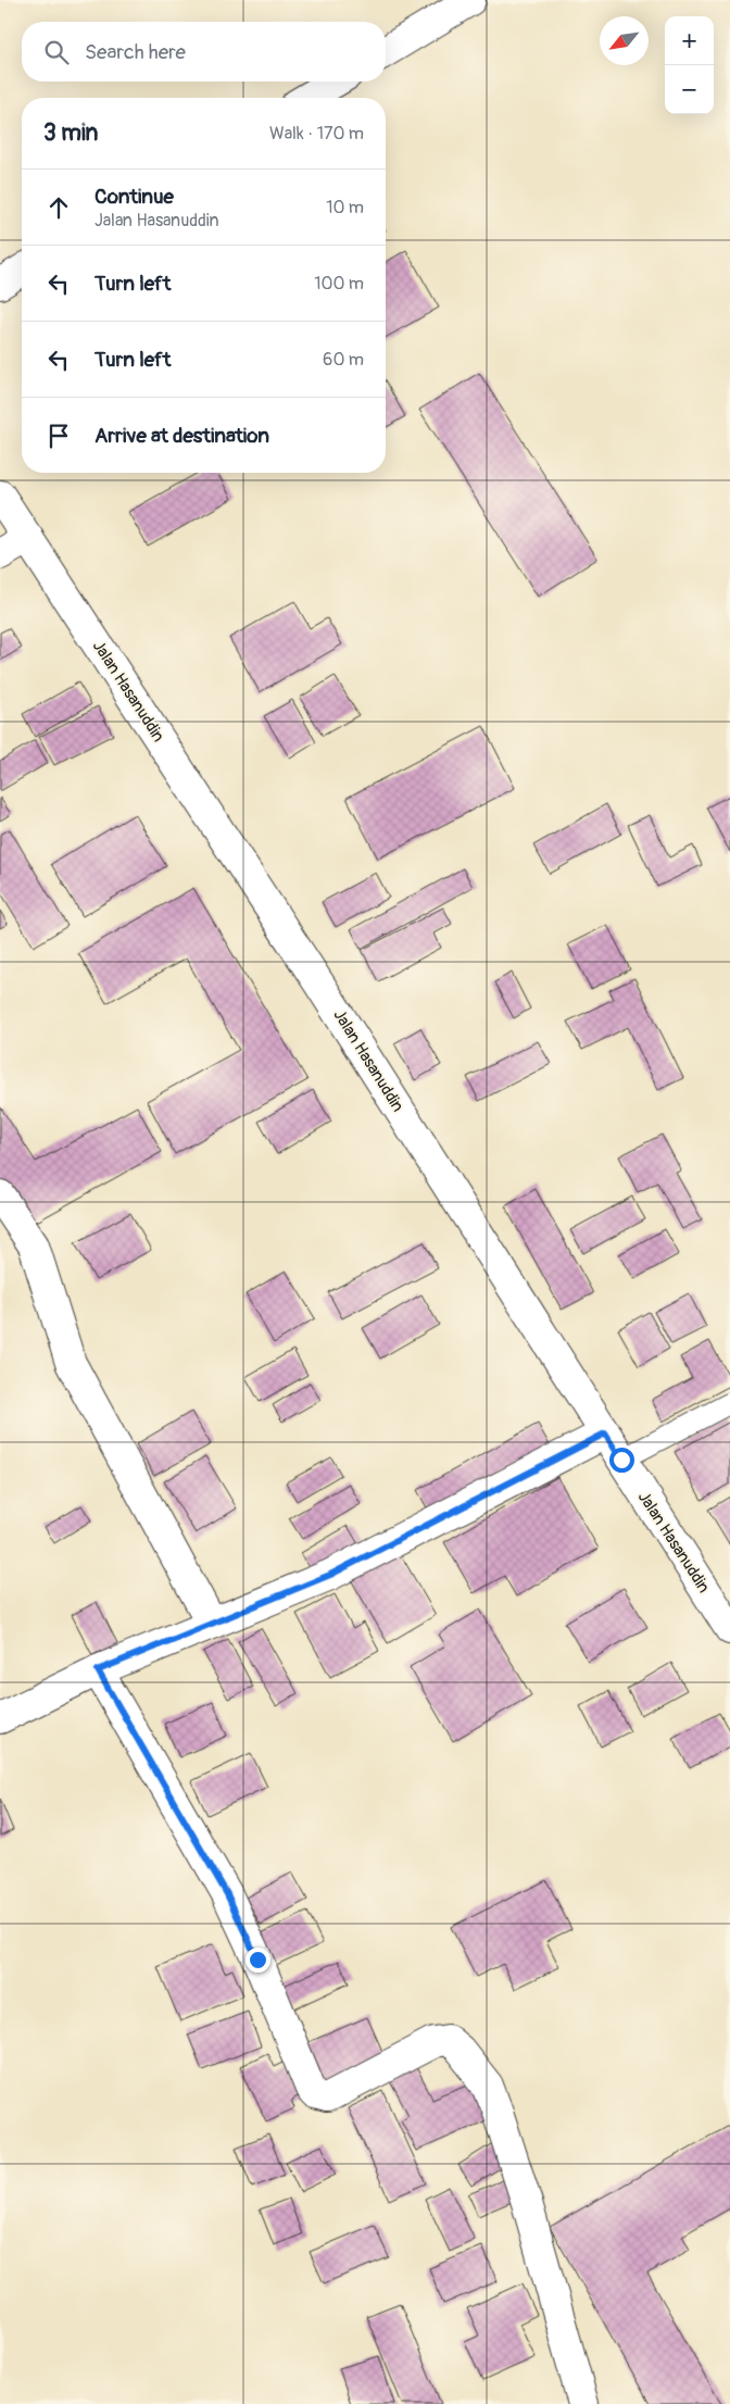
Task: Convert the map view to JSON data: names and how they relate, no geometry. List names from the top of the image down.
{
  "streets": {
    "street": ["Jalan Hasanuddin"]
  },
  "north": "bottom left",
  "page": {
    "map_buttons": ["+", "−"],
    "search": "Search here",
    "heading": ["3 min", "Walk · 170 m"],
    "list": [
      ["Continue", "Jalan Hasanuddin", "10 m"],
      ["Turn left", "100 m"],
      ["Turn left", "60 m"],
      "Arrive at destination"
    ]
  }
}
